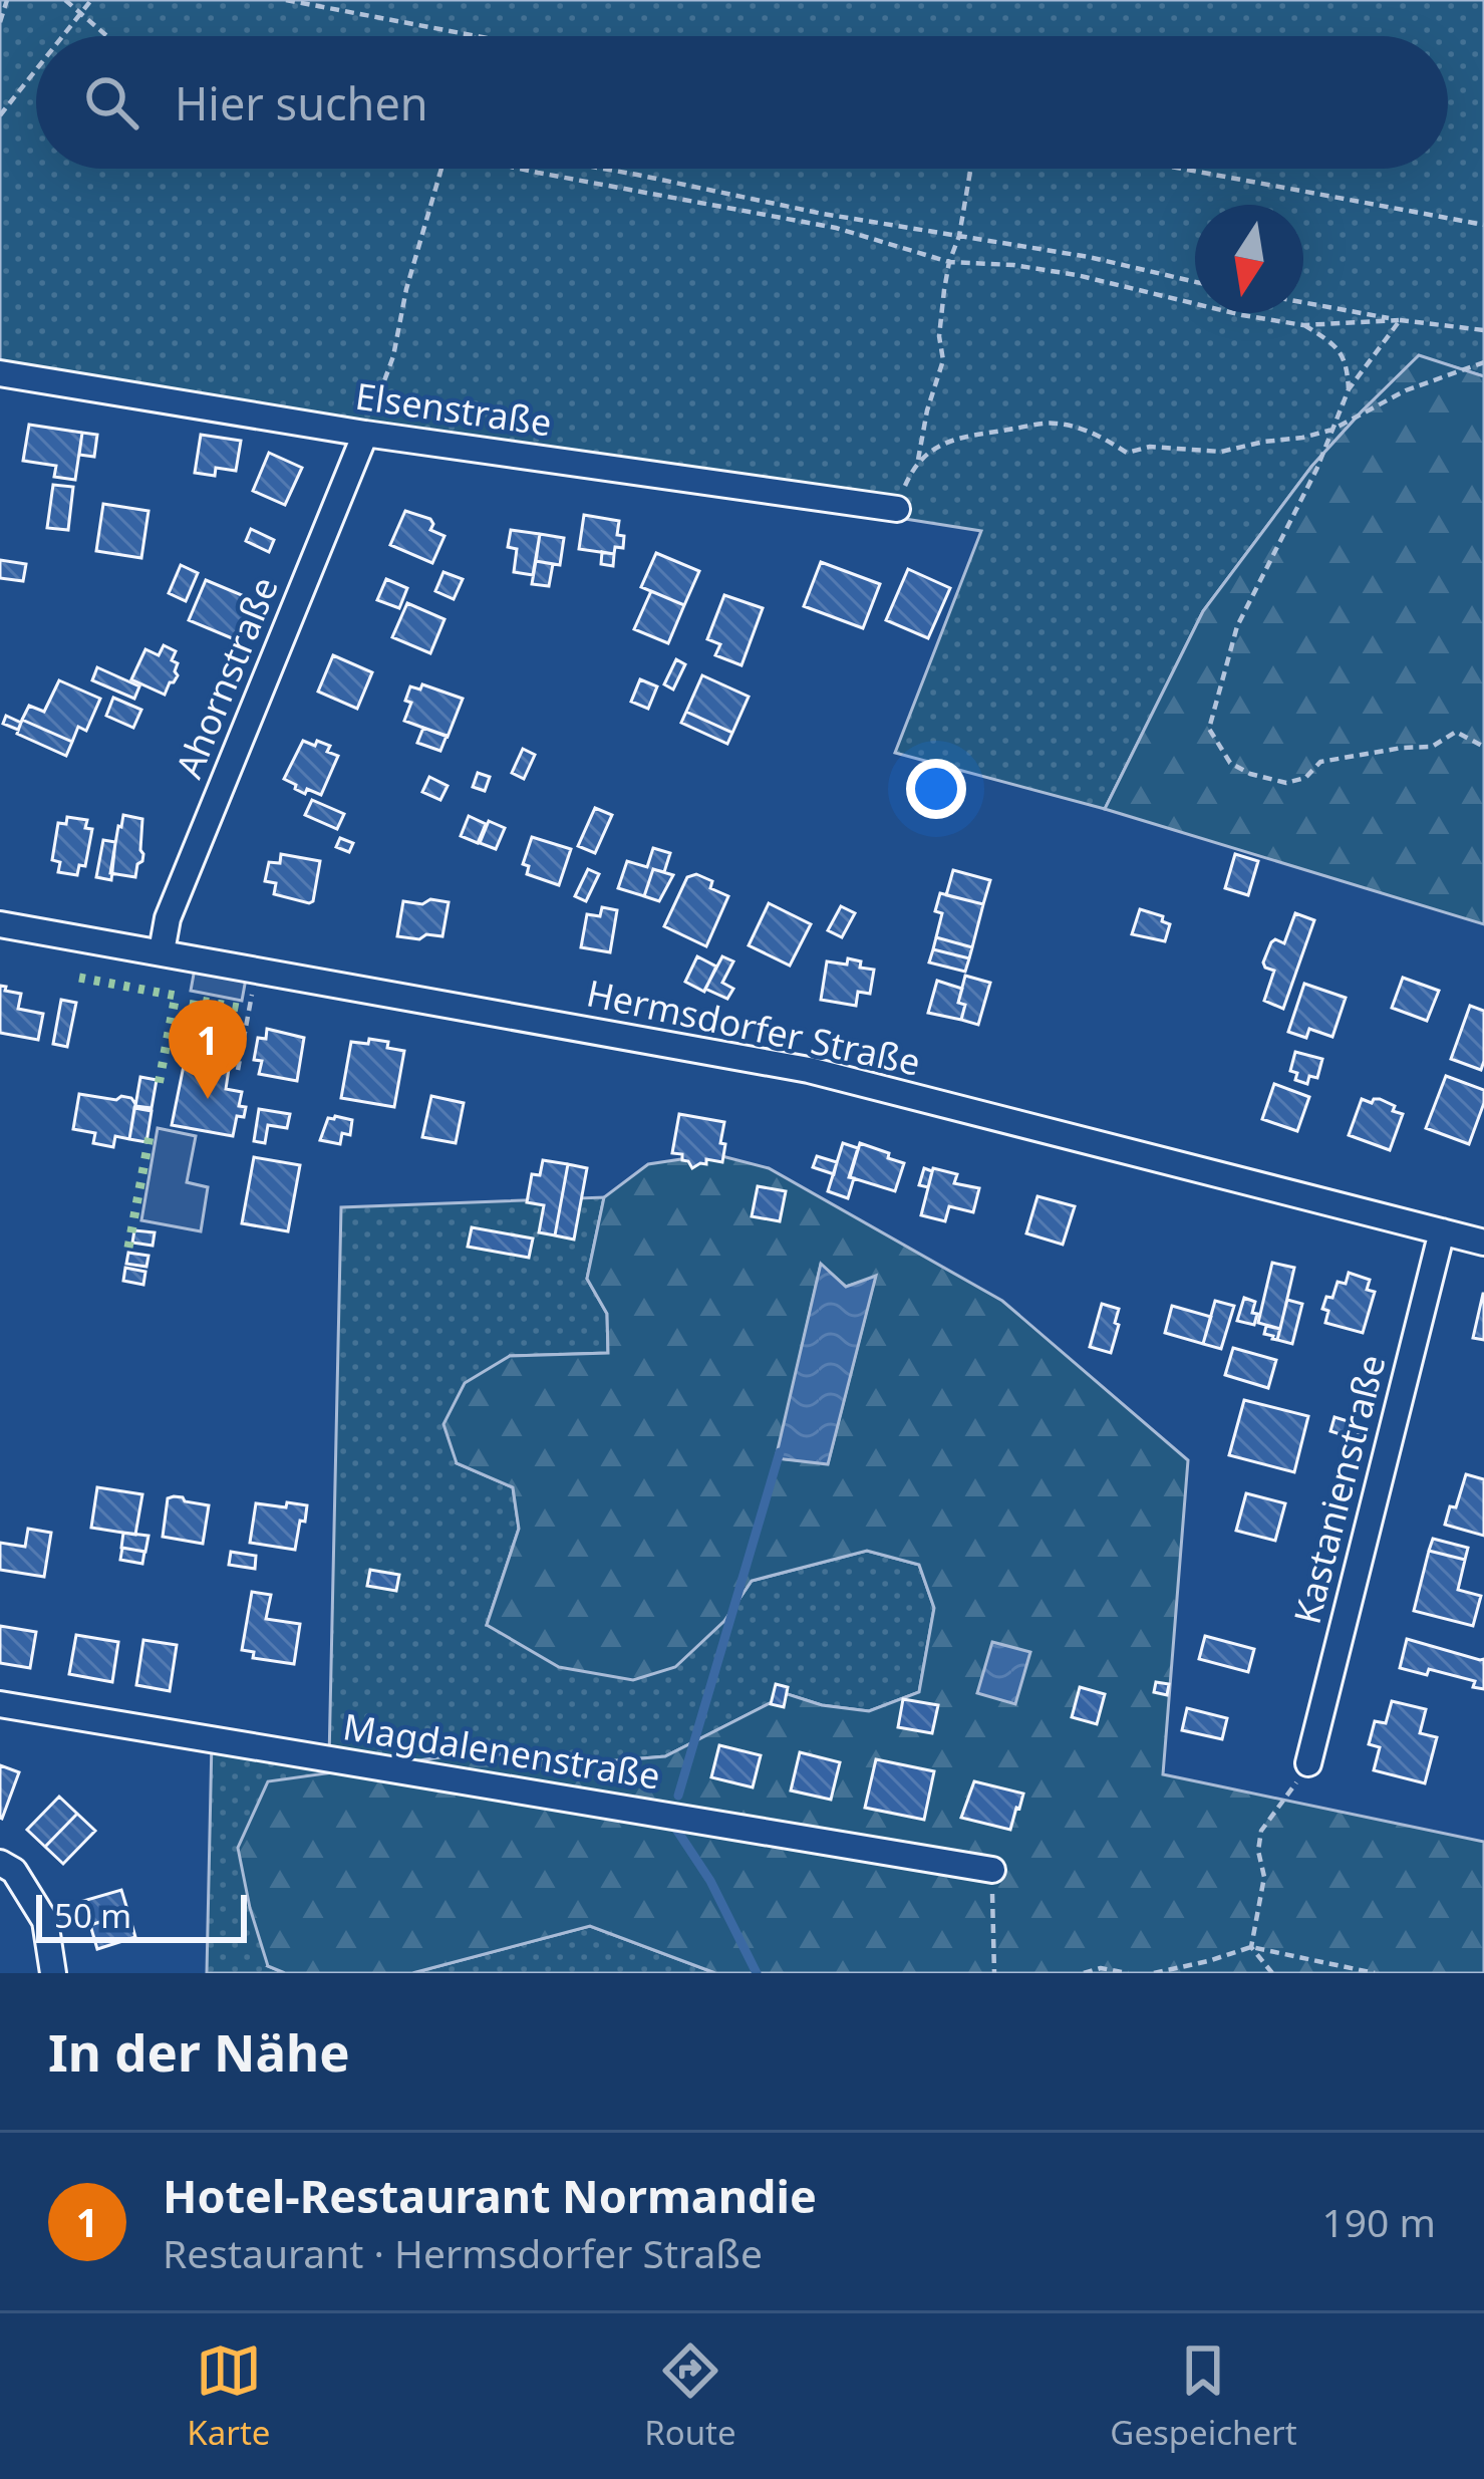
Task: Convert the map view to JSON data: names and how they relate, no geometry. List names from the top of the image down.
{
  "streets": {
    "street": [
      "Elsenstraße",
      "Ahornstraße",
      "Hermsdorfer Straße",
      "Kastanienstraße",
      "Magdalenenstraße"
    ]
  },
  "crossings": [
    ["Elsenstraße", "Ahornstraße"],
    ["Ahornstraße", "Hermsdorfer Straße"],
    ["Hermsdorfer Straße", "Kastanienstraße"]
  ],
  "scale_bar": "50 m",
  "north": "bottom",
  "page": {
    "search": "Hier suchen",
    "pins": "1",
    "scale": "50 m",
    "heading": "In der Nähe",
    "list": [
      {
        "mark": "1",
        "name": "Hotel-Restaurant Normandie",
        "note": "Restaurant · Hermsdorfer Straße",
        "value": "190 m"
      }
    ],
    "nav": ["Karte", "Route", "Gespeichert"]
  }
}
